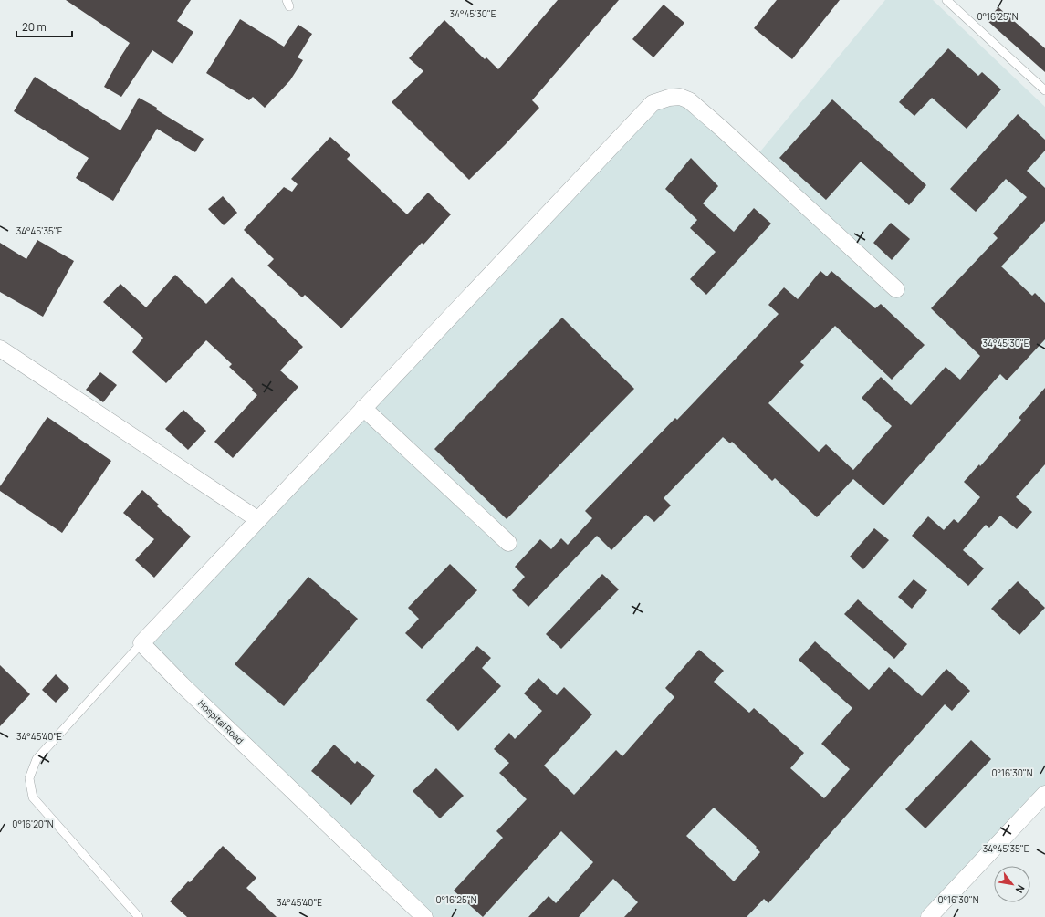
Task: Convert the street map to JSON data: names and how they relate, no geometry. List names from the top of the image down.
{
  "streets": {
    "street": ["Hospital Road"]
  },
  "scale_bar": "20 m",
  "north": "bottom right",
  "coordinates": [
    "34°45'30\"E",
    "0°16'25\"N",
    "34°45'35\"E",
    "34°45'40\"E",
    "0°16'30\"N",
    "0°16'20\"N"
  ]
}
